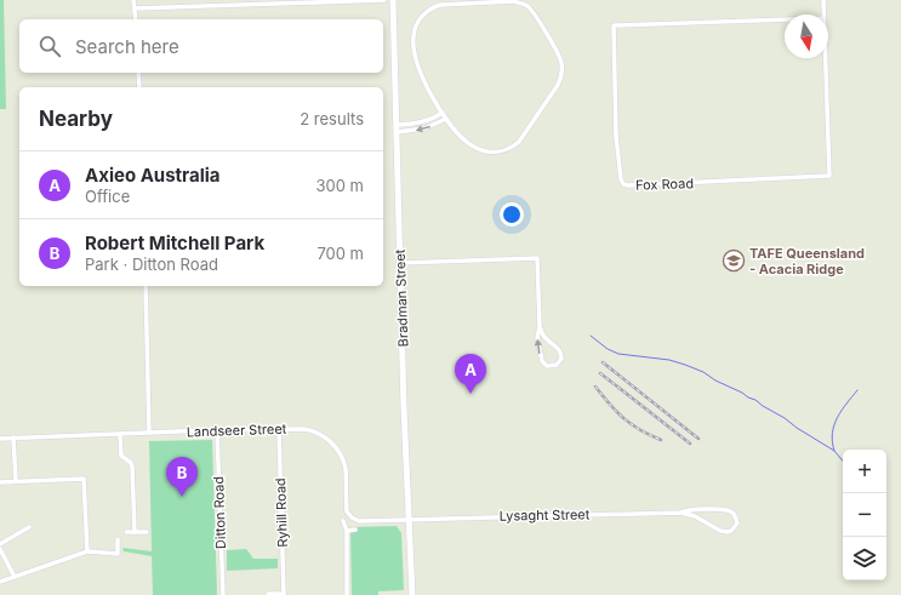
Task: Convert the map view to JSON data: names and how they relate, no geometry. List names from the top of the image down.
{
  "streets": {
    "main road": ["Bradman Street"],
    "street": [
      "Fox Road",
      "Landseer Street",
      "Ditton Road",
      "Ryhill Road",
      "Lysaght Street"
    ]
  },
  "crossings": [
    ["Bradman Street", "Landseer Street"],
    ["Bradman Street", "Lysaght Street"],
    ["Landseer Street", "Ditton Road"],
    ["Landseer Street", "Ryhill Road"],
    ["Landseer Street", "Lysaght Street"]
  ],
  "places": {
    "school or university": ["TAFE Queensland - Acacia Ridge"]
  },
  "north": "bottom",
  "page": {
    "search": "Search here",
    "heading": ["Nearby", "2 results"],
    "list": [
      {
        "mark": "A",
        "name": "Axieo Australia",
        "note": "Office",
        "value": "300 m"
      },
      {
        "mark": "B",
        "name": "Robert Mitchell Park",
        "note": "Park · Ditton Road",
        "value": "700 m"
      }
    ],
    "pins": ["A", "B"],
    "map_buttons": ["+", "−"]
  }
}
